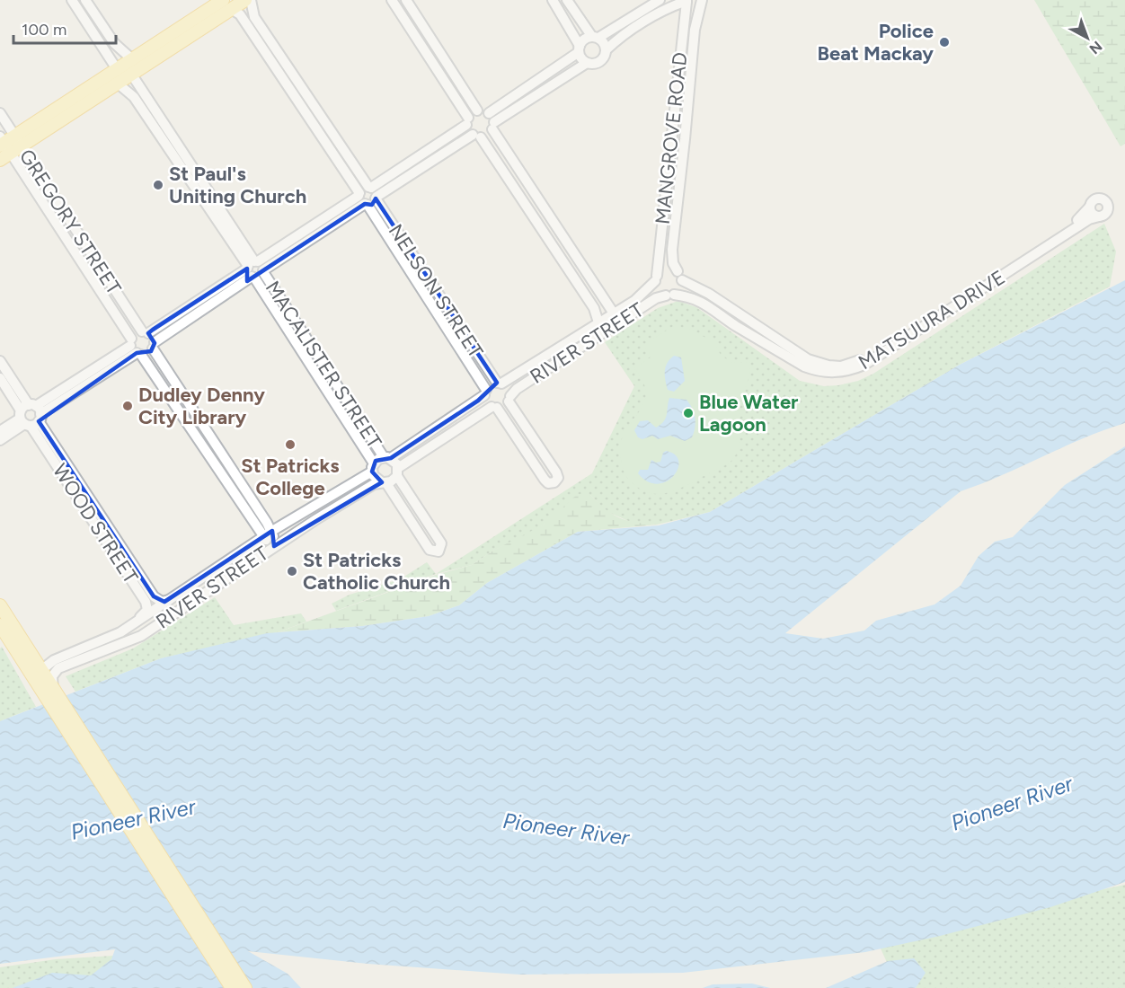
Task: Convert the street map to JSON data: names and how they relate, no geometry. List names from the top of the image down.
{
  "streets": {
    "street": [
      "MANGROVE ROAD",
      "GREGORY STREET",
      "NELSON STREET",
      "MATSUURA DRIVE",
      "RIVER STREET",
      "MACALISTER STREET",
      "WOOD STREET"
    ]
  },
  "crossings": [
    ["MANGROVE ROAD", "MATSUURA DRIVE"],
    ["MANGROVE ROAD", "RIVER STREET"],
    ["GREGORY STREET", "RIVER STREET"],
    ["NELSON STREET", "RIVER STREET"],
    ["MATSUURA DRIVE", "RIVER STREET"],
    ["RIVER STREET", "MACALISTER STREET"],
    ["RIVER STREET", "WOOD STREET"]
  ],
  "water": ["Pioneer River"],
  "places": [
    "Police Beat Mackay",
    "St Paul's Uniting Church",
    "Dudley Denny City Library",
    "Blue Water Lagoon",
    "St Patricks College",
    "St Patricks Catholic Church"
  ],
  "scale_bar": "100 m",
  "north": "bottom right"
}
